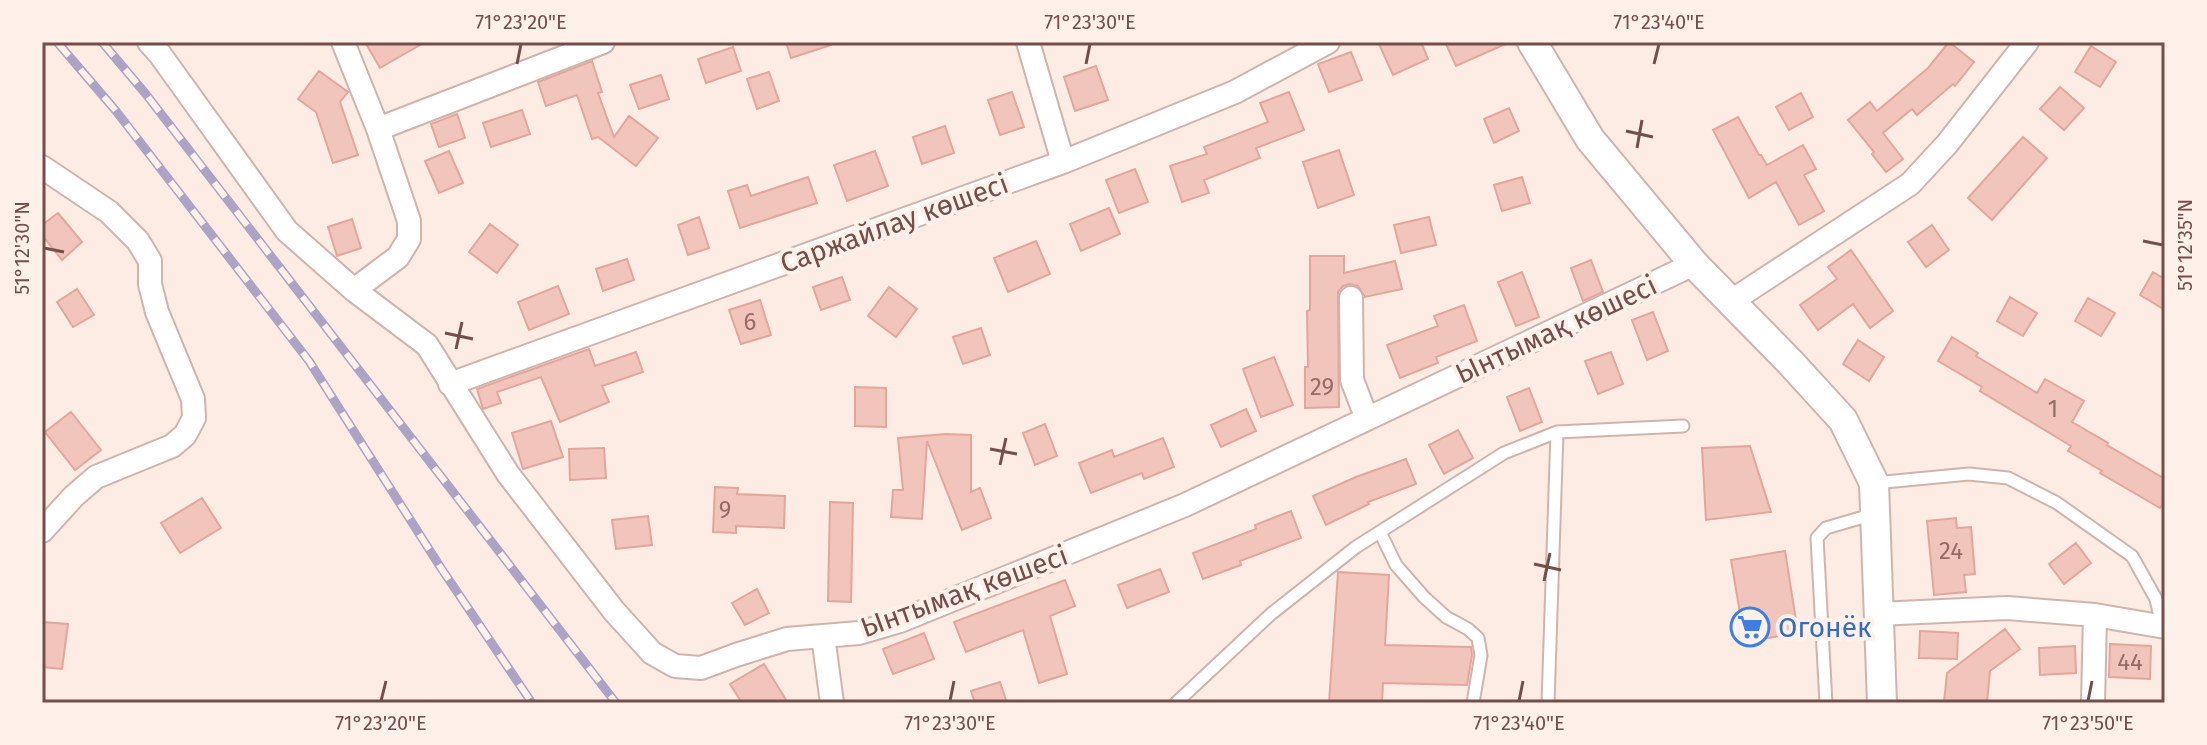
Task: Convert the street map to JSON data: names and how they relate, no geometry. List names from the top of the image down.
{
  "streets": {
    "street": ["Саржайлау көшесі", "Ынтымақ көшесі"]
  },
  "crossings": [
    ["Саржайлау көшесі", "Ынтымақ көшесі"]
  ],
  "places": {
    "supermarket": ["Огонёк"]
  },
  "house_numbers": [
    "6",
    "29",
    "1",
    "9",
    "24",
    "44"
  ],
  "coordinates": [
    "71°23'20\"E",
    "71°23'30\"E",
    "71°23'40\"E",
    "51°12'35\"N",
    "51°12'30\"N",
    "71°23'50\"E"
  ]
}
